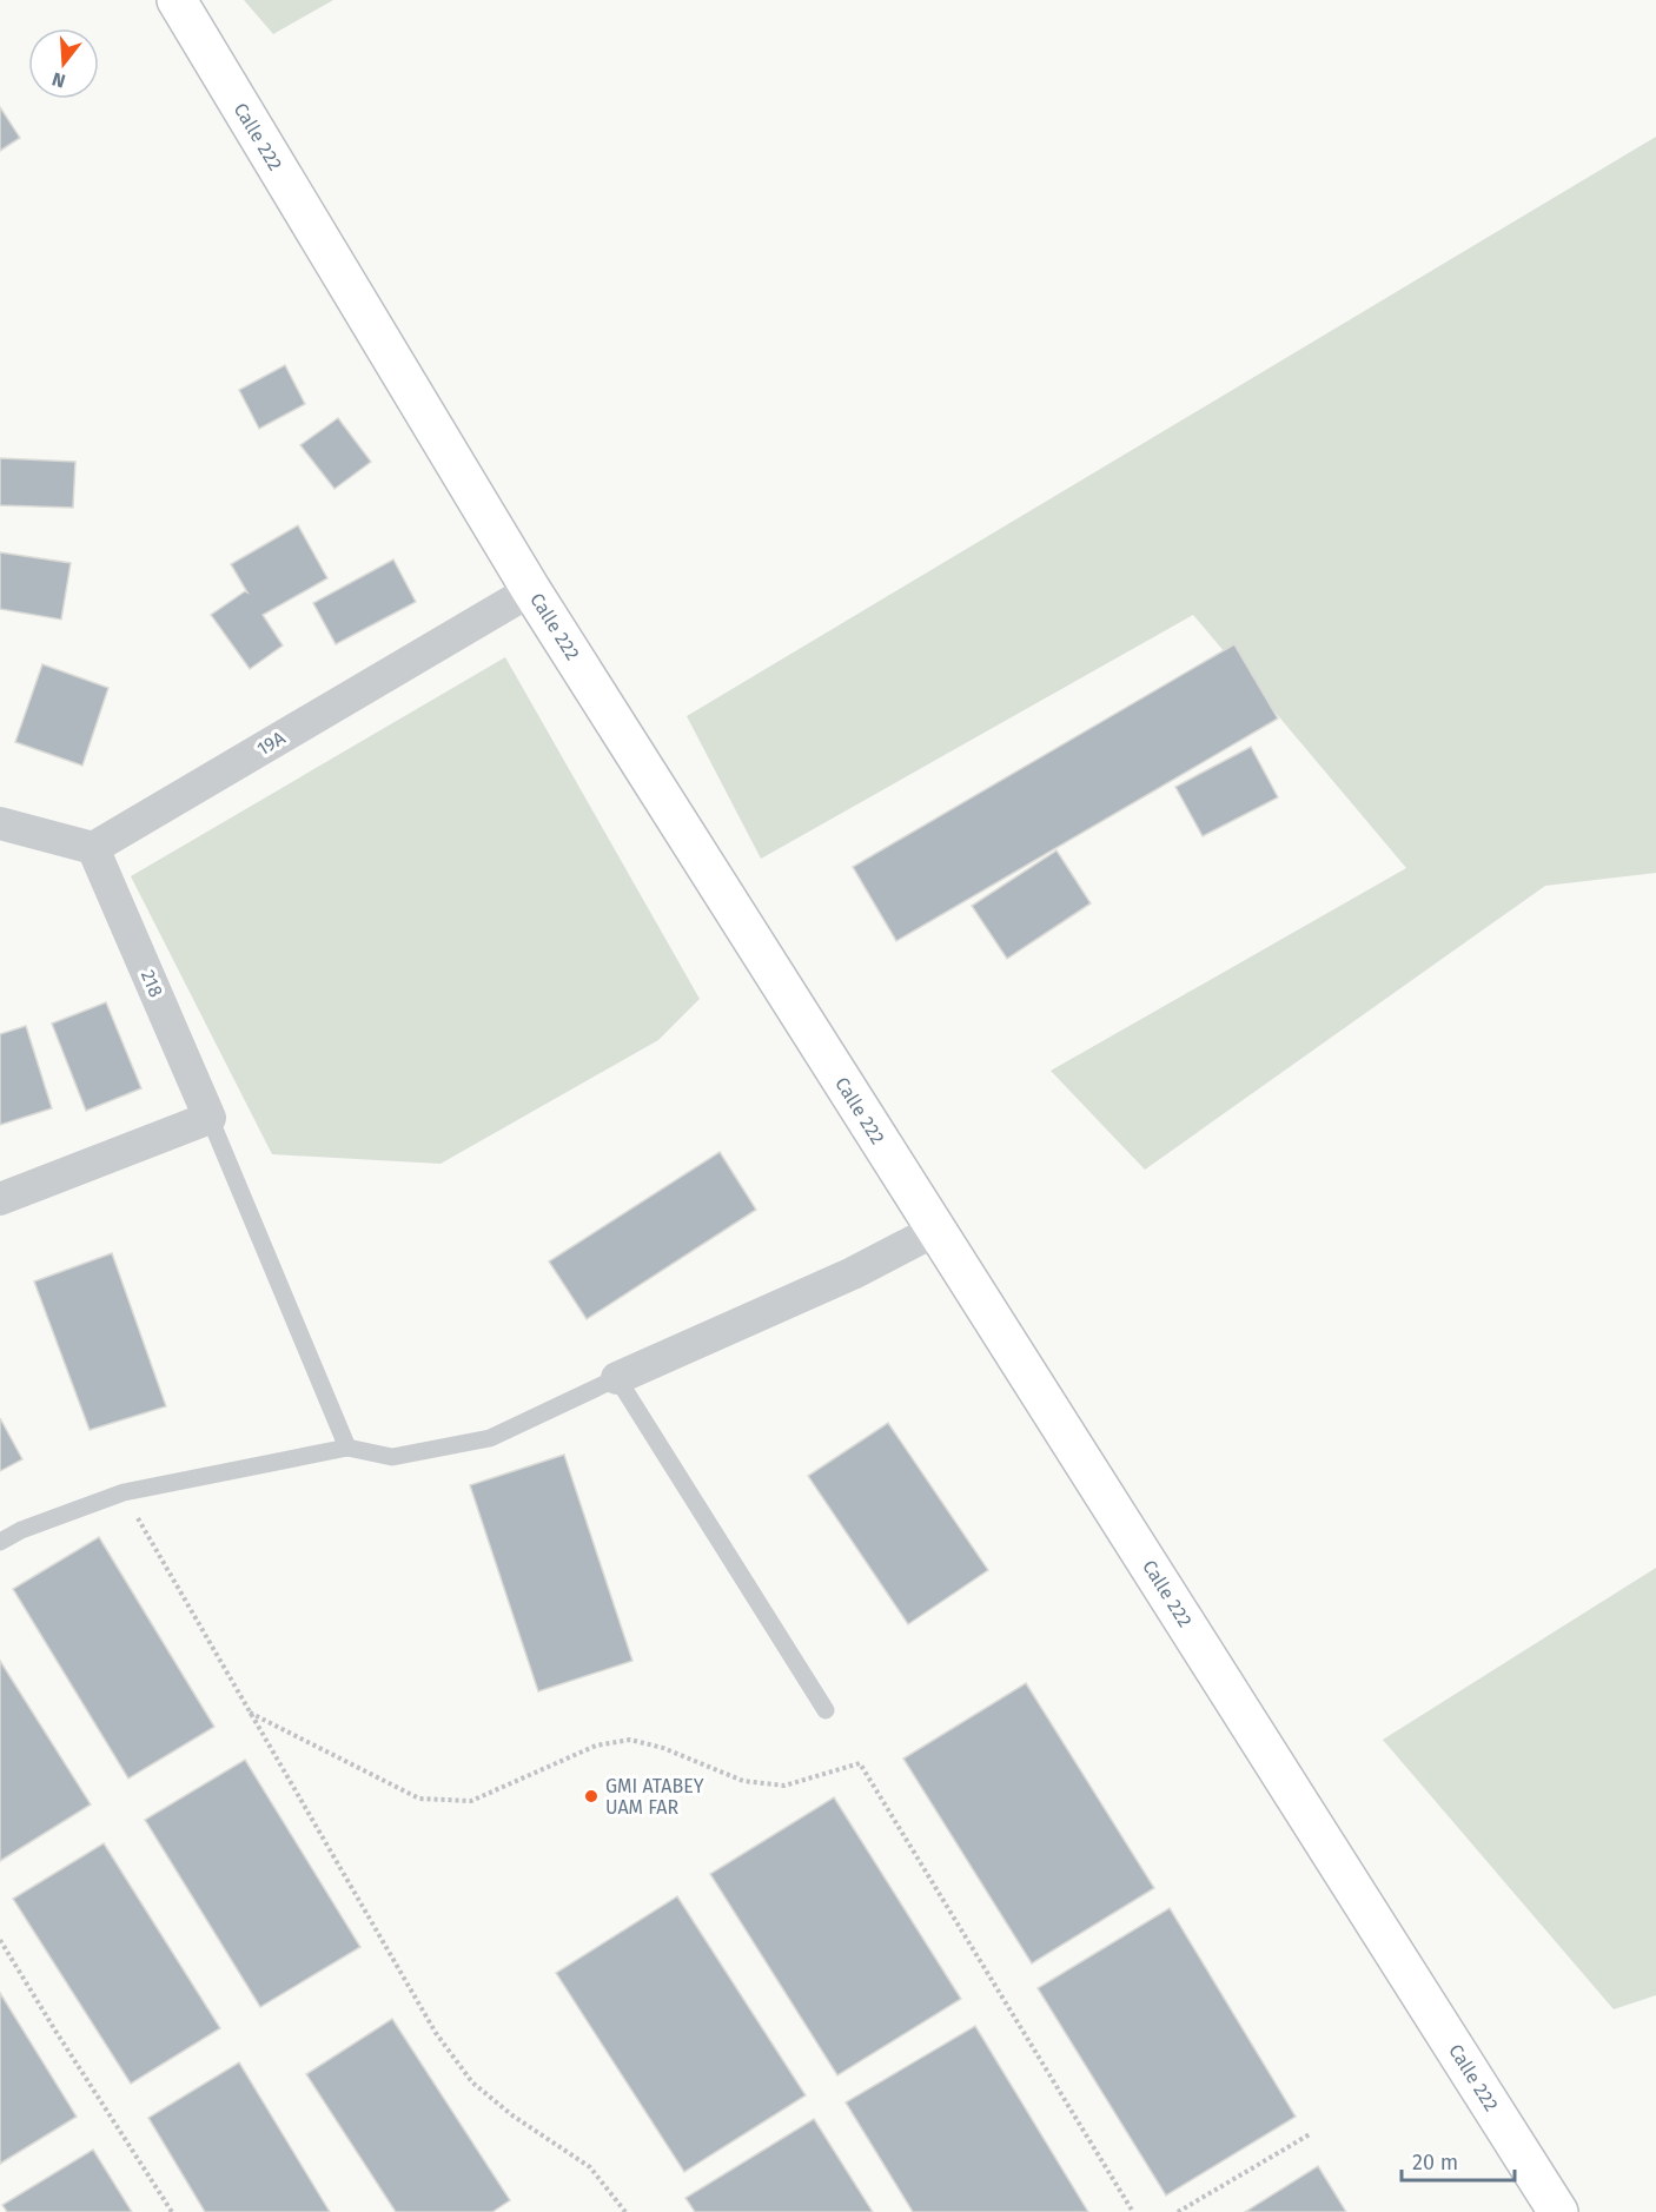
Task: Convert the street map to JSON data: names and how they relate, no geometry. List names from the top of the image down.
{
  "streets": {
    "main road": ["Calle 222"],
    "street": ["19A", "218"]
  },
  "crossings": [
    ["Calle 222", "19A"],
    ["19A", "218"]
  ],
  "places": ["GMI ATABEY UAM FAR"],
  "scale_bar": "20 m",
  "north": "bottom"
}
